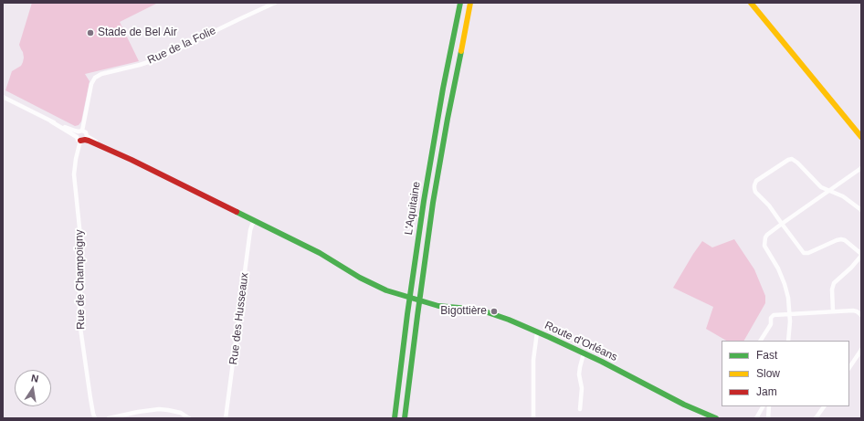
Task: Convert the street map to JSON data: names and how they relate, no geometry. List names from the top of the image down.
{
  "streets": {
    "main road": ["L'Aquitaine", "Route d'Orléans"],
    "street": ["Rue de la Folie", "Rue de Champoigny", "Rue des Husseaux"]
  },
  "crossings": [
    ["Rue de la Folie", "Rue de Champoigny"],
    ["Rue de Champoigny", "Route d'Orléans"],
    ["Rue des Husseaux", "Route d'Orléans"]
  ],
  "places": ["Stade de Bel Air", "Bigottière"],
  "legend": ["Fast", "Slow", "Jam"],
  "north": "top"
}
